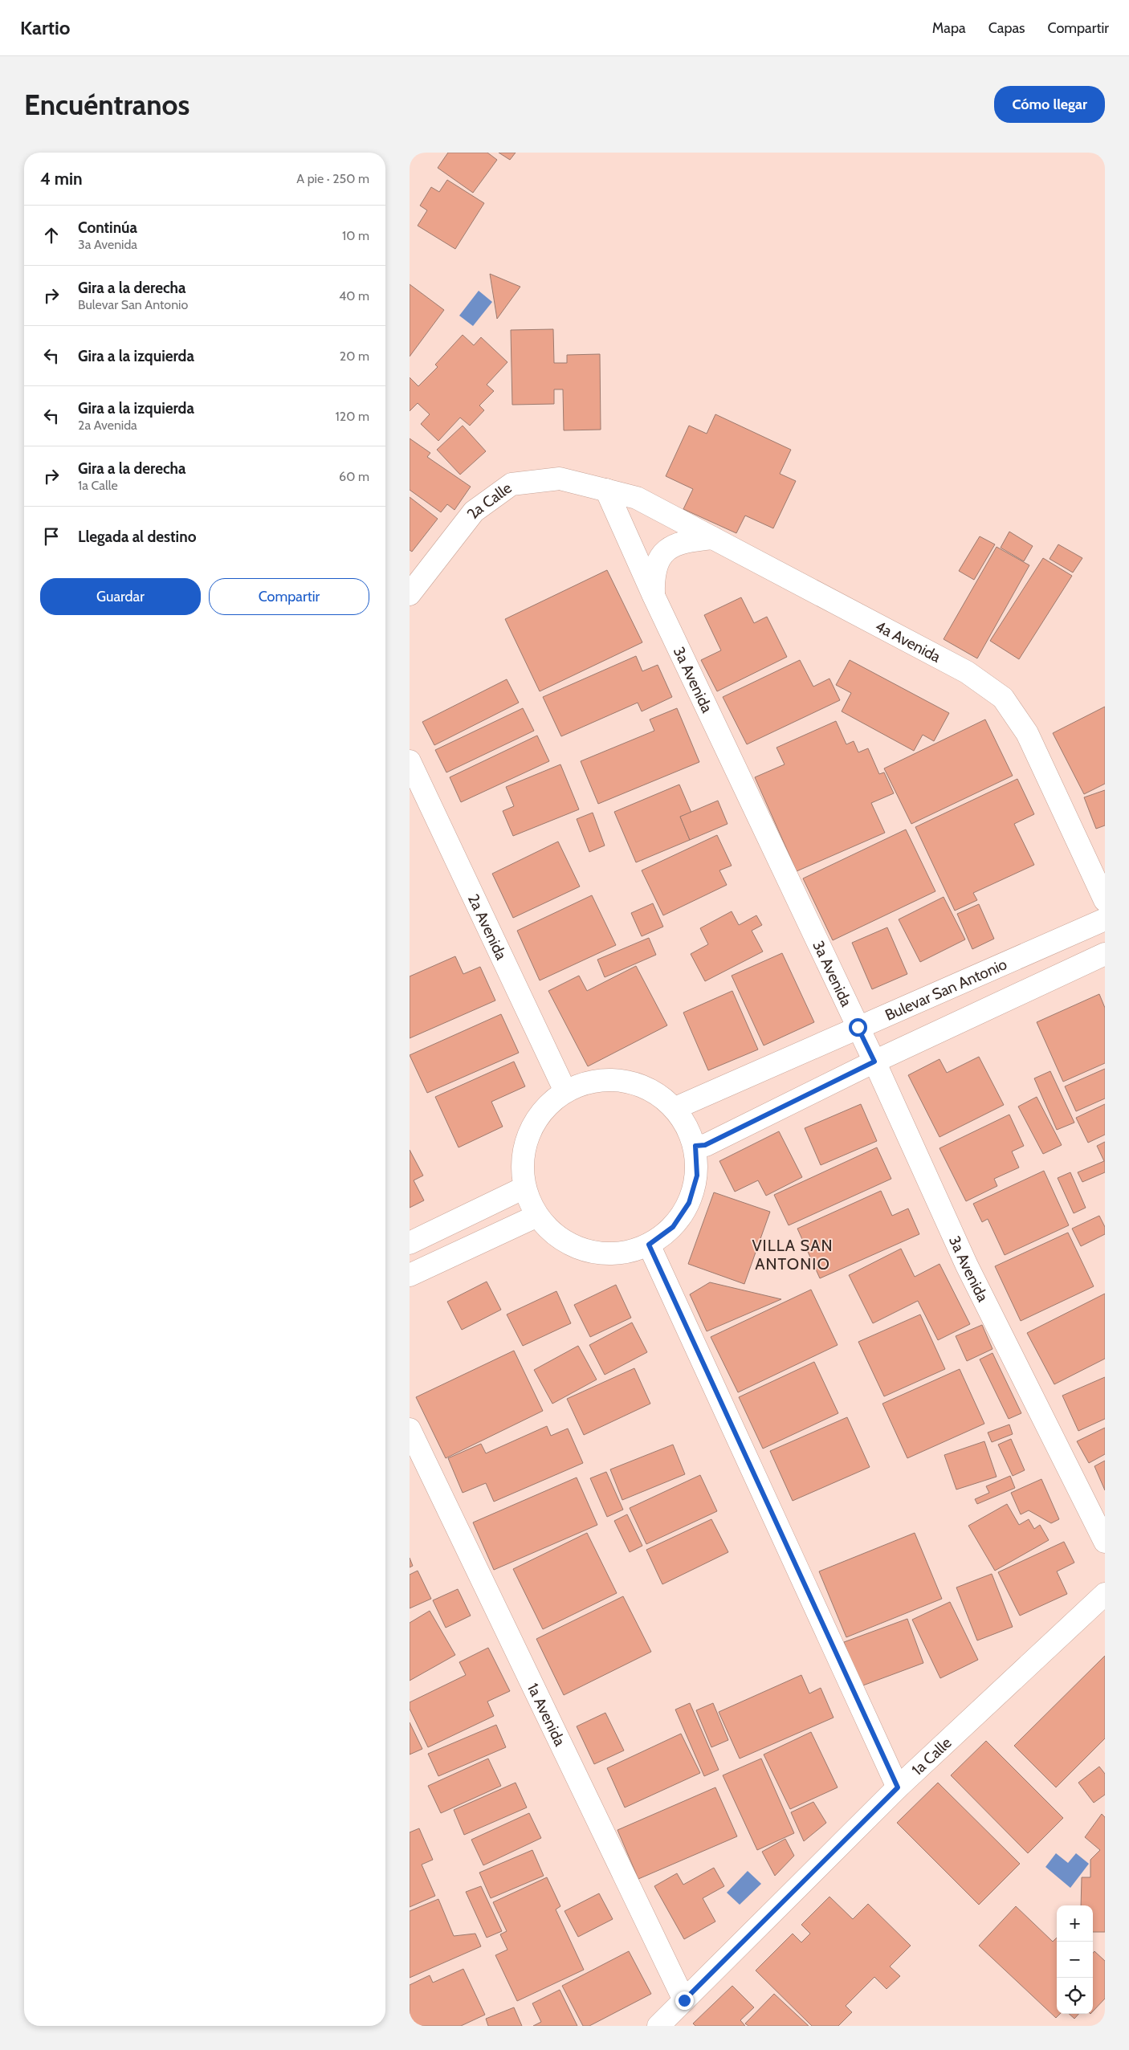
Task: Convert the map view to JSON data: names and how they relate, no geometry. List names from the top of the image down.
{
  "streets": {
    "street": [
      "2a Calle",
      "4a Avenida",
      "3a Avenida",
      "2a Avenida",
      "Bulevar San Antonio",
      "1a Avenida",
      "1a Calle"
    ]
  },
  "crossings": [
    ["2a Calle", "4a Avenida"],
    ["2a Calle", "3a Avenida"],
    ["4a Avenida", "3a Avenida"],
    ["3a Avenida", "Bulevar San Antonio"],
    ["1a Avenida", "1a Calle"]
  ],
  "districts": ["VILLA SAN ANTONIO"],
  "page": {
    "header": "Kartio",
    "nav": ["Mapa", "Capas", "Compartir"],
    "buttons": [
      "Cómo llegar",
      ["Guardar", "Compartir"]
    ],
    "title": "Encuéntranos",
    "heading": ["4 min", "A pie · 250 m"],
    "list": [
      ["Continúa", "3a Avenida", "10 m"],
      ["Gira a la derecha", "Bulevar San Antonio", "40 m"],
      ["Gira a la izquierda", "20 m"],
      ["Gira a la izquierda", "2a Avenida", "120 m"],
      ["Gira a la derecha", "1a Calle", "60 m"],
      "Llegada al destino"
    ],
    "map_buttons": ["+", "−"]
  }
}
